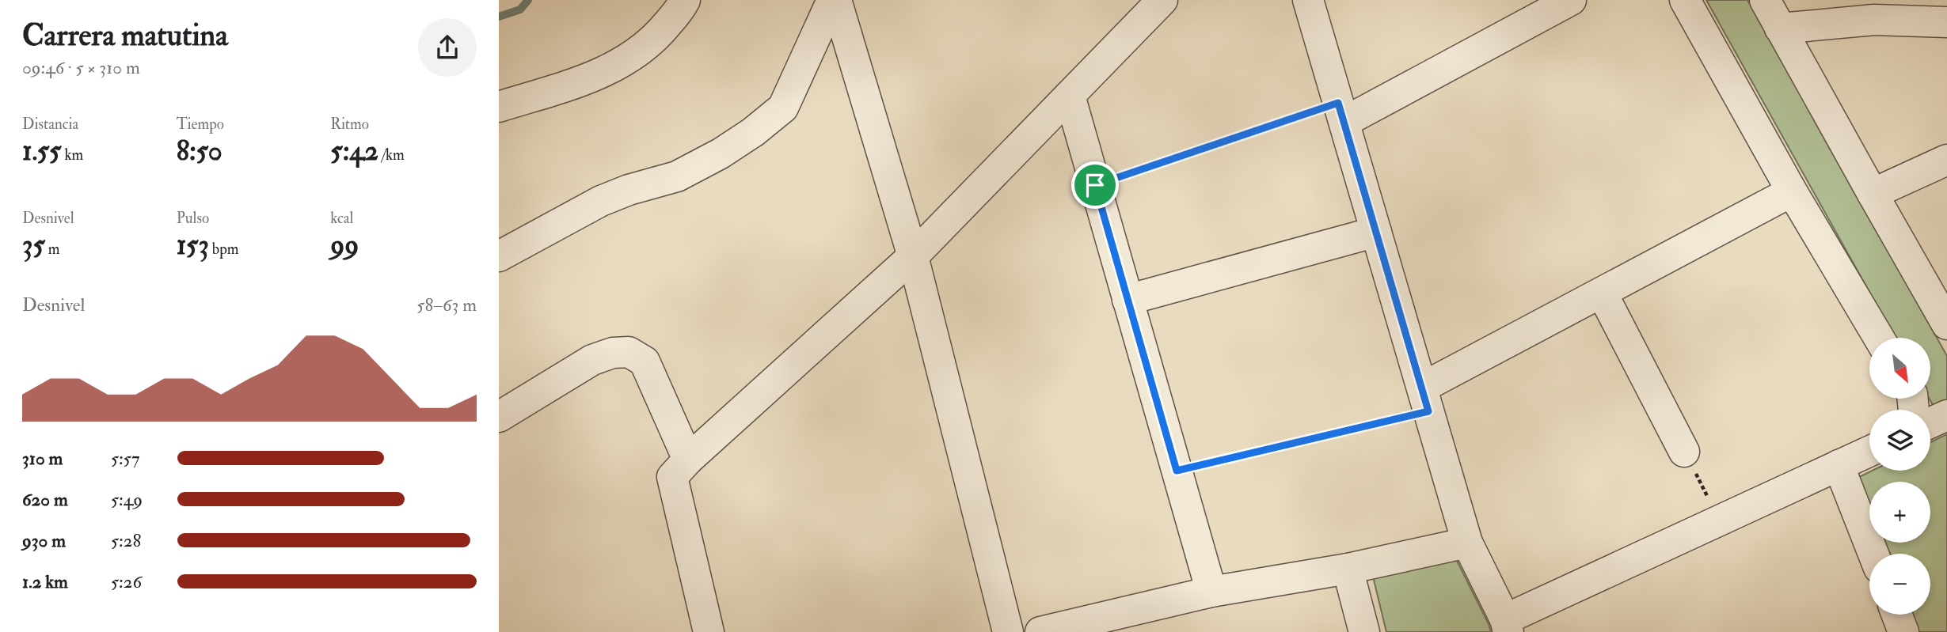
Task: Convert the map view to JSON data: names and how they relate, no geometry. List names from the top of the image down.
{
  "north": "bottom right",
  "page": {
    "heading": ["Carrera matutina", "09:46 · 5 × 310 m"],
    "stats": [
      ["Distancia", "1.55 km"],
      ["Tiempo", "8:50"],
      ["Ritmo", "5:42 /km"],
      ["Desnivel", "35 m"],
      ["Pulso", "153 bpm"],
      ["kcal", "99"]
    ],
    "chart": ["Desnivel", "58–63 m"],
    "map_buttons": ["+", "−"],
    "list": [
      {
        "name": "310 m",
        "note": "5:57"
      },
      {
        "name": "620 m",
        "note": "5:49"
      },
      {
        "name": "930 m",
        "note": "5:28"
      },
      {
        "name": "1.2 km",
        "note": "5:26"
      }
    ]
  }
}
